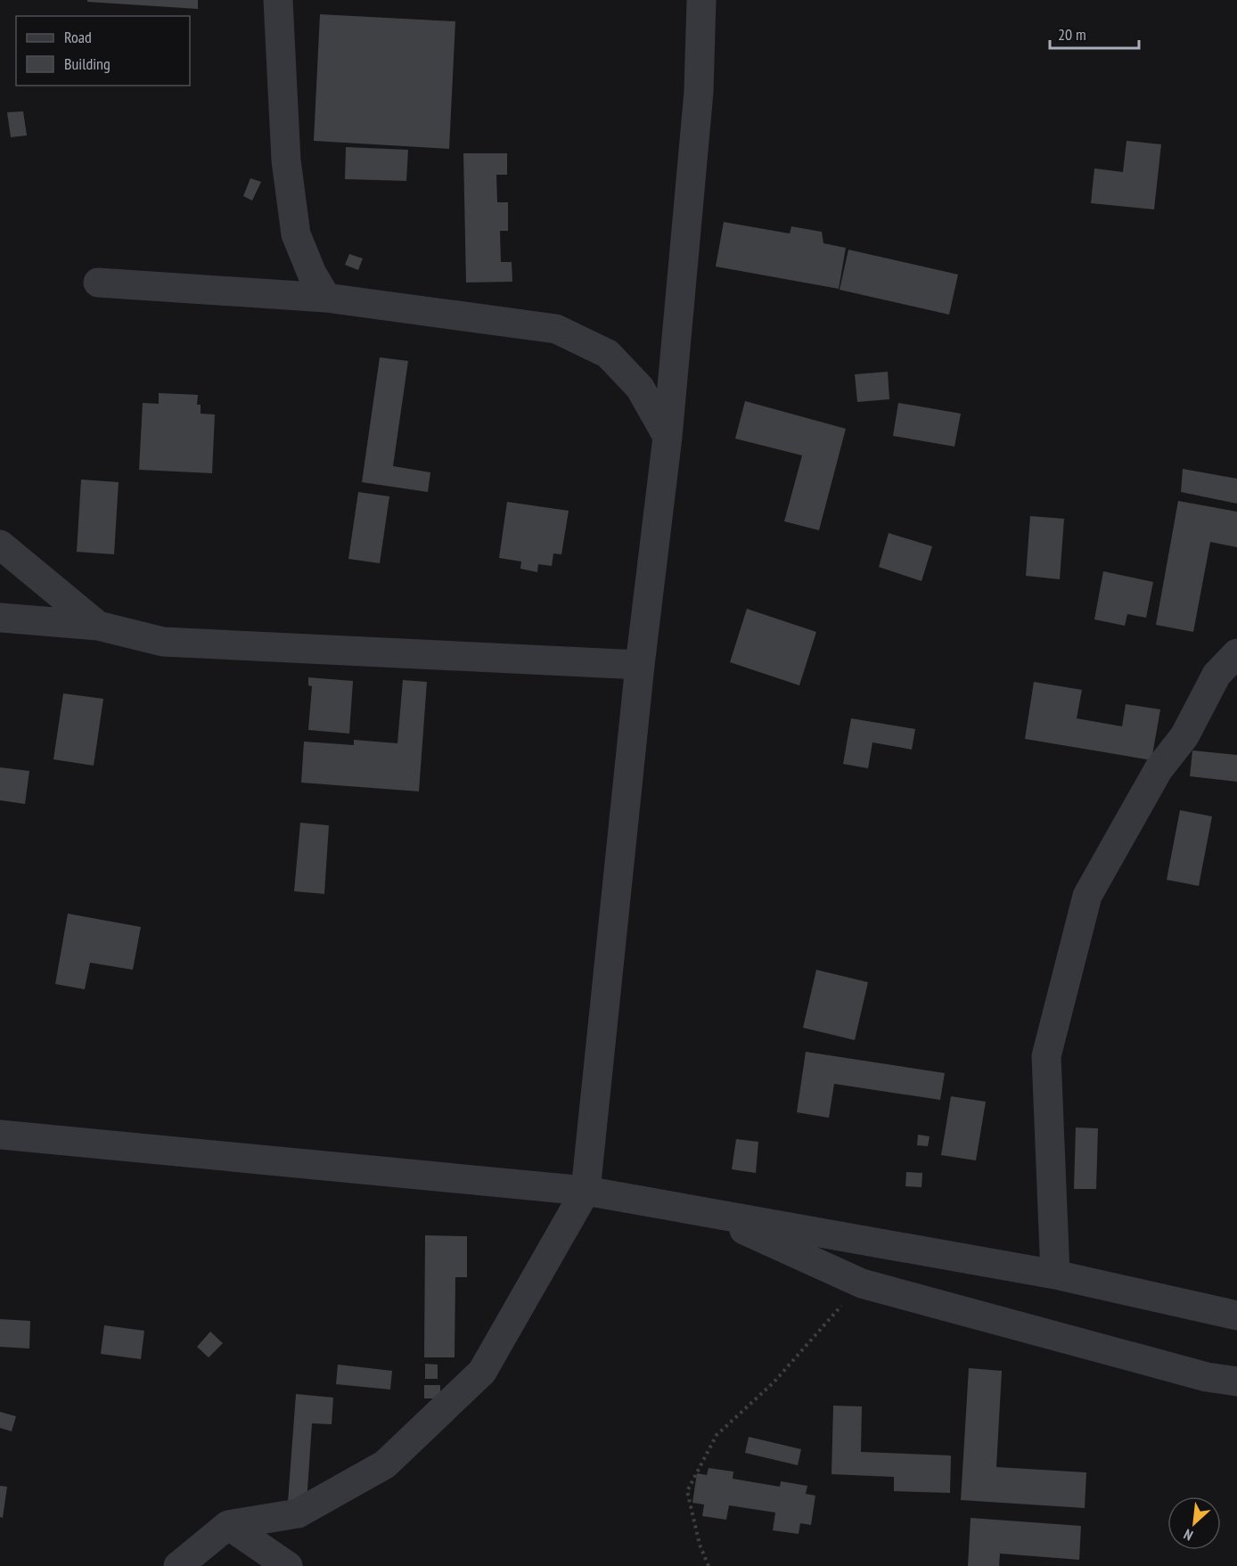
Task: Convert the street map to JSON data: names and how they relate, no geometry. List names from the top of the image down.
{
  "legend": ["Road", "Building"],
  "scale_bar": "20 m",
  "north": "bottom left"
}
